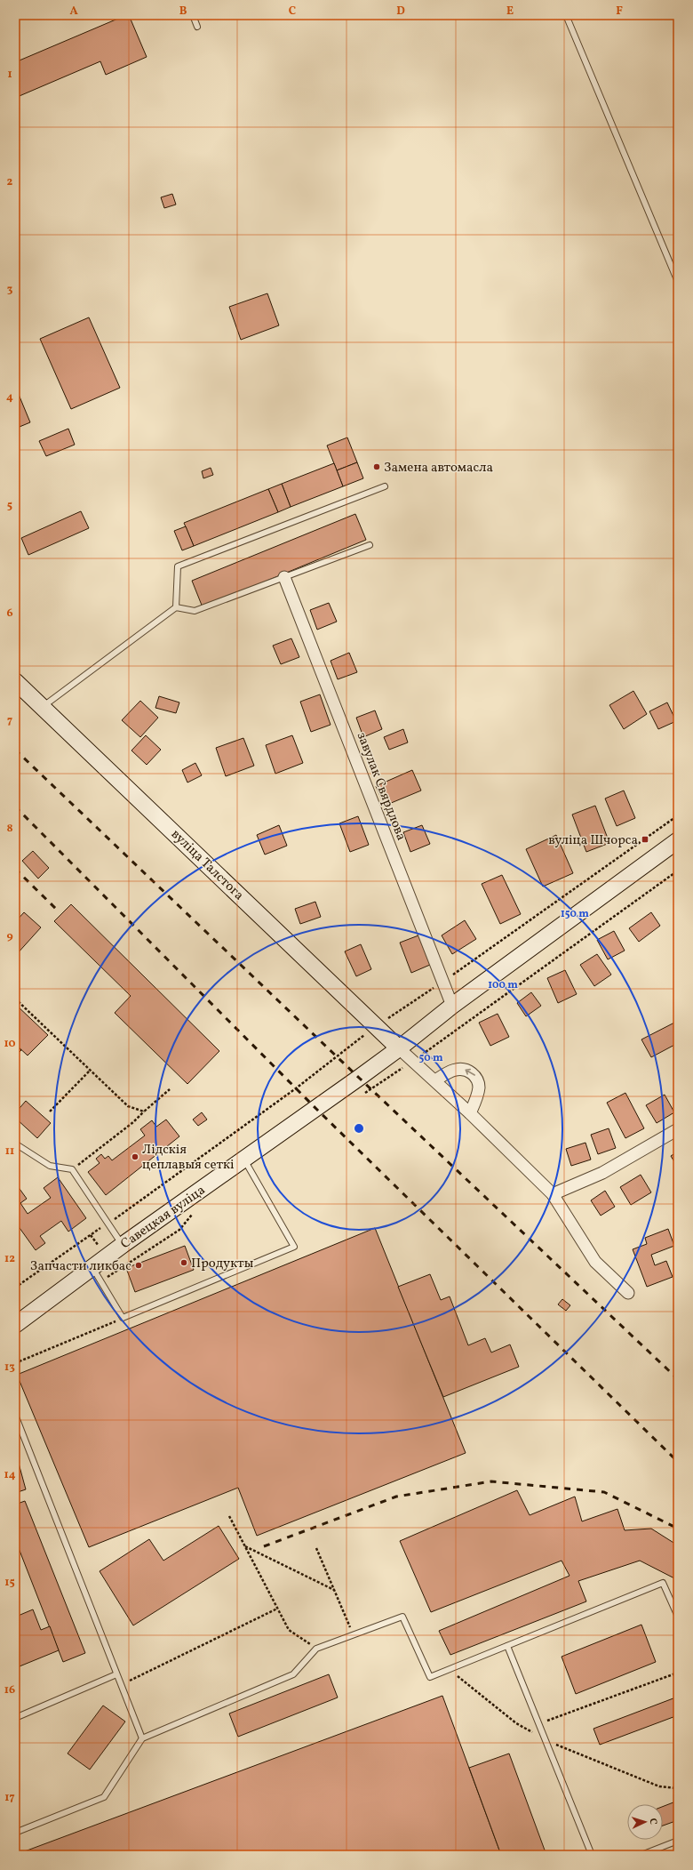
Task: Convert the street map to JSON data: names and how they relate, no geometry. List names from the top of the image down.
{
  "streets": {
    "main road": ["вуліца Талстога", "Савецкая вуліца"],
    "street": ["завулак Свярдлова"]
  },
  "crossings": [
    ["завулак Свярдлова", "Савецкая вуліца"],
    ["вуліца Талстога", "Савецкая вуліца"]
  ],
  "places": {
    "other": [
      "Замена автомасла",
      "Лідскія цеплавыя сеткі",
      "Продукты",
      "Запчасти ликбас"
    ],
    "transit": ["вуліца Шчорса"]
  },
  "north": "right",
  "grid": {
    "columns": [
      "A",
      "B",
      "C",
      "D",
      "E",
      "F"
    ],
    "rows": [
      "1",
      "2",
      "3",
      "4",
      "5",
      "6",
      "7",
      "8",
      "9",
      "10",
      "11",
      "12",
      "13",
      "14",
      "15",
      "16",
      "17"
    ]
  },
  "rings": ["150 m", "100 m", "50 m"]
}
